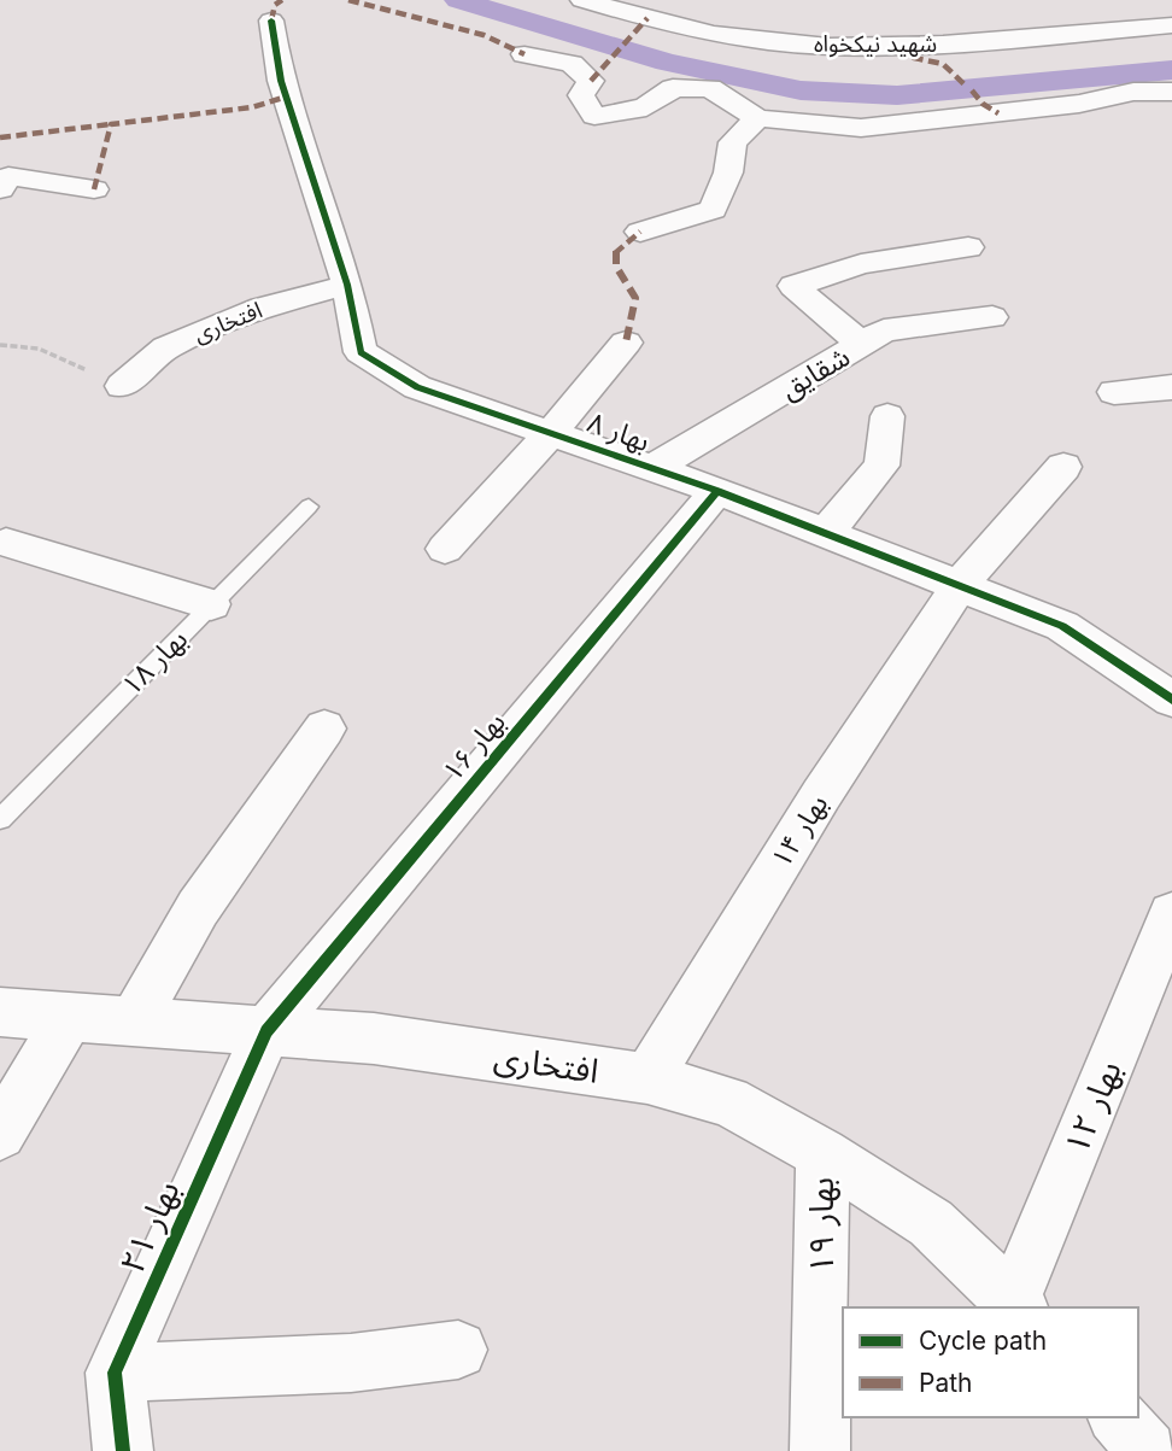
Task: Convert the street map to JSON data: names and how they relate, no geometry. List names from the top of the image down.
{
  "streets": {
    "street": [
      "شهید نیکخواه",
      "افتخاری",
      "شقایق",
      "بهار ۸",
      "بهار ۱۶",
      "بهار ۱۴",
      "بهار ۱۲",
      "بهار ۱۹",
      "بهار ۲۱"
    ],
    "lane": ["بهار ۱۸"]
  },
  "crossings": [
    ["افتخاری", "بهار ۸"],
    ["افتخاری", "بهار ۱۶"],
    ["افتخاری", "بهار ۱۴"],
    ["افتخاری", "بهار ۱۲"],
    ["افتخاری", "بهار ۱۹"],
    ["افتخاری", "بهار ۲۱"],
    ["شقایق", "بهار ۸"],
    ["بهار ۸", "بهار ۱۶"],
    ["بهار ۸", "بهار ۱۴"],
    ["بهار ۱۶", "بهار ۲۱"]
  ],
  "legend": ["Cycle path", "Path"]
}
